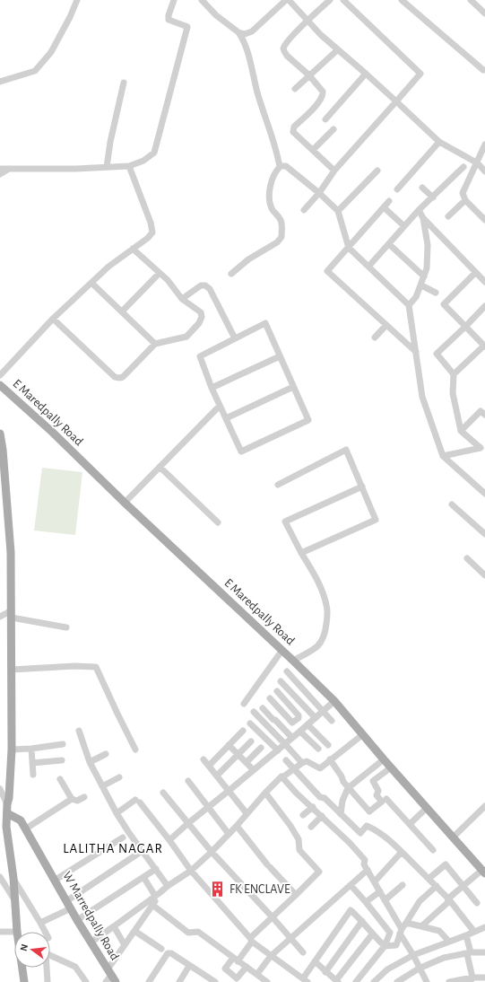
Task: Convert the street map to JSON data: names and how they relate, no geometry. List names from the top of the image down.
{
  "streets": {
    "main road": ["E Maredpally Road", "W Marredpally Road"]
  },
  "districts": ["LALITHA NAGAR"],
  "places": {
    "building": ["FK ENCLAVE"]
  },
  "north": "left"
}
